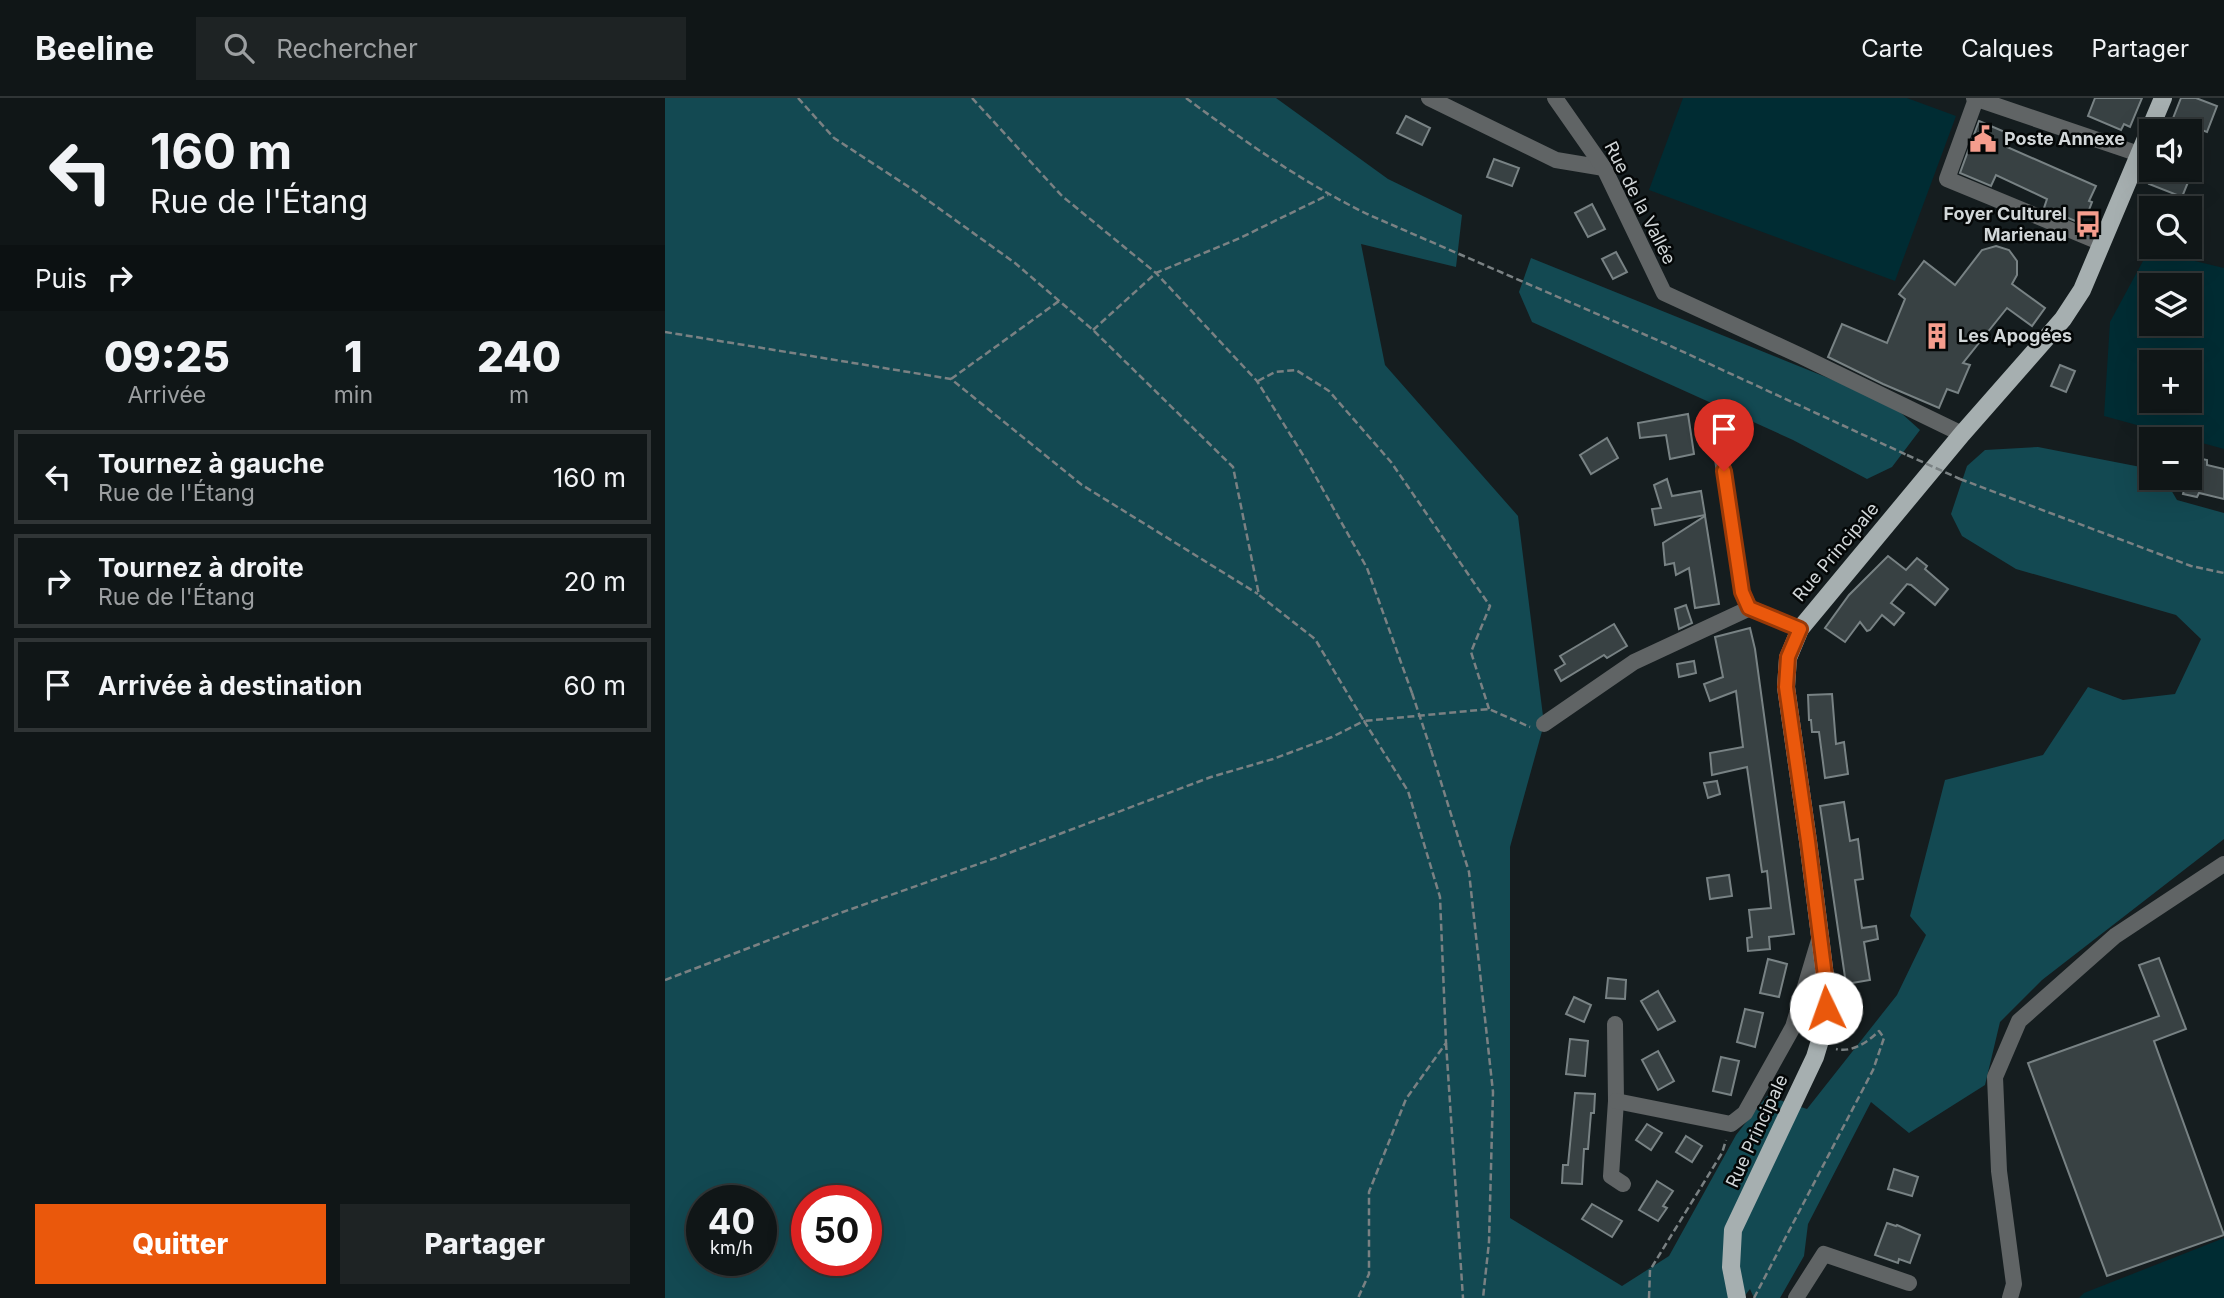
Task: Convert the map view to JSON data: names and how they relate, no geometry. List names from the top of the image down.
{
  "streets": {
    "main road": ["Rue Principale"],
    "street": ["Rue de la Vallée"]
  },
  "crossings": [
    ["Rue de la Vallée", "Rue Principale"]
  ],
  "places": {
    "public building": ["Poste Annexe"],
    "bus stop": ["Foyer Culturel Marienau"],
    "building": ["Les Apogées"]
  },
  "page": {
    "header": "Beeline",
    "search": "Rechercher",
    "nav": ["Carte", "Calques", "Partager"],
    "turn": ["160 m", "Rue de l'Étang"],
    "map_buttons": ["+", "−"],
    "then": "Puis",
    "eta": [
      "09:25",
      "Arrivée",
      "1",
      "min",
      "240",
      "m"
    ],
    "list": [
      {
        "name": "Tournez à gauche",
        "note": "Rue de l'Étang",
        "value": "160 m"
      },
      {
        "name": "Tournez à droite",
        "note": "Rue de l'Étang",
        "value": "20 m"
      },
      {
        "name": "Arrivée à destination",
        "value": "60 m"
      }
    ],
    "speed": "40 km/h",
    "limit": "50",
    "buttons": ["Quitter", "Partager"]
  }
}
